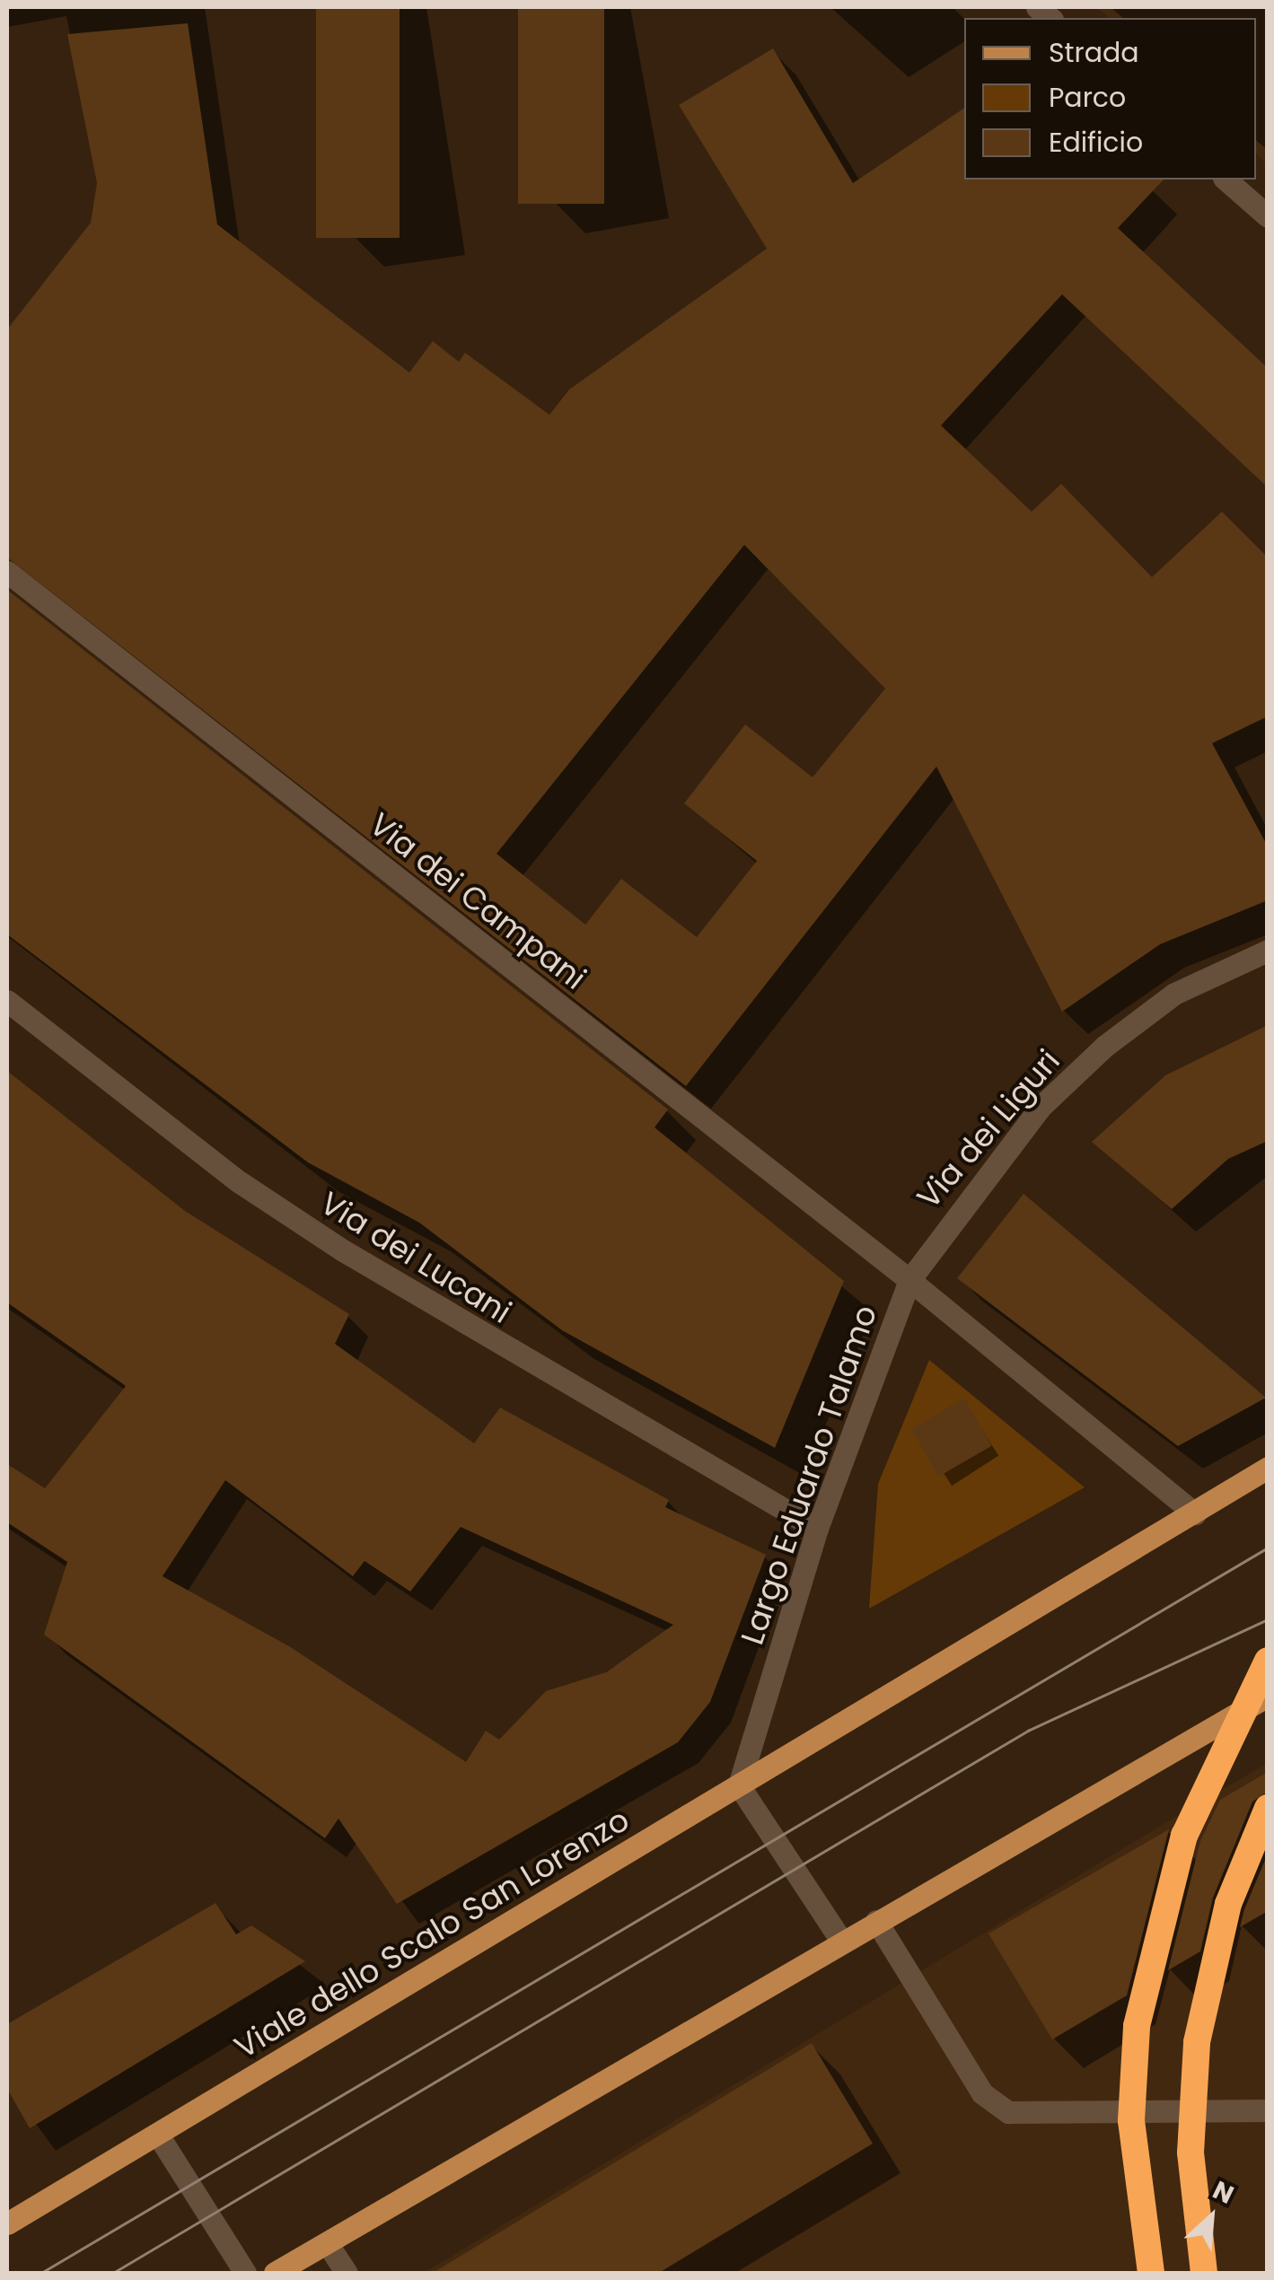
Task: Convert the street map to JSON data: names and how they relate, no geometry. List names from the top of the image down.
{
  "streets": {
    "main road": ["Viale dello Scalo San Lorenzo"],
    "street": [
      "Via dei Campani",
      "Via dei Liguri",
      "Via dei Lucani",
      "Largo Eduardo Talamo"
    ]
  },
  "crossings": [
    ["Via dei Campani", "Via dei Liguri"],
    ["Via dei Campani", "Largo Eduardo Talamo"],
    ["Via dei Liguri", "Largo Eduardo Talamo"],
    ["Via dei Lucani", "Largo Eduardo Talamo"],
    ["Largo Eduardo Talamo", "Viale dello Scalo San Lorenzo"]
  ],
  "legend": ["Strada", "Parco", "Edificio"],
  "north": "top right"
}
